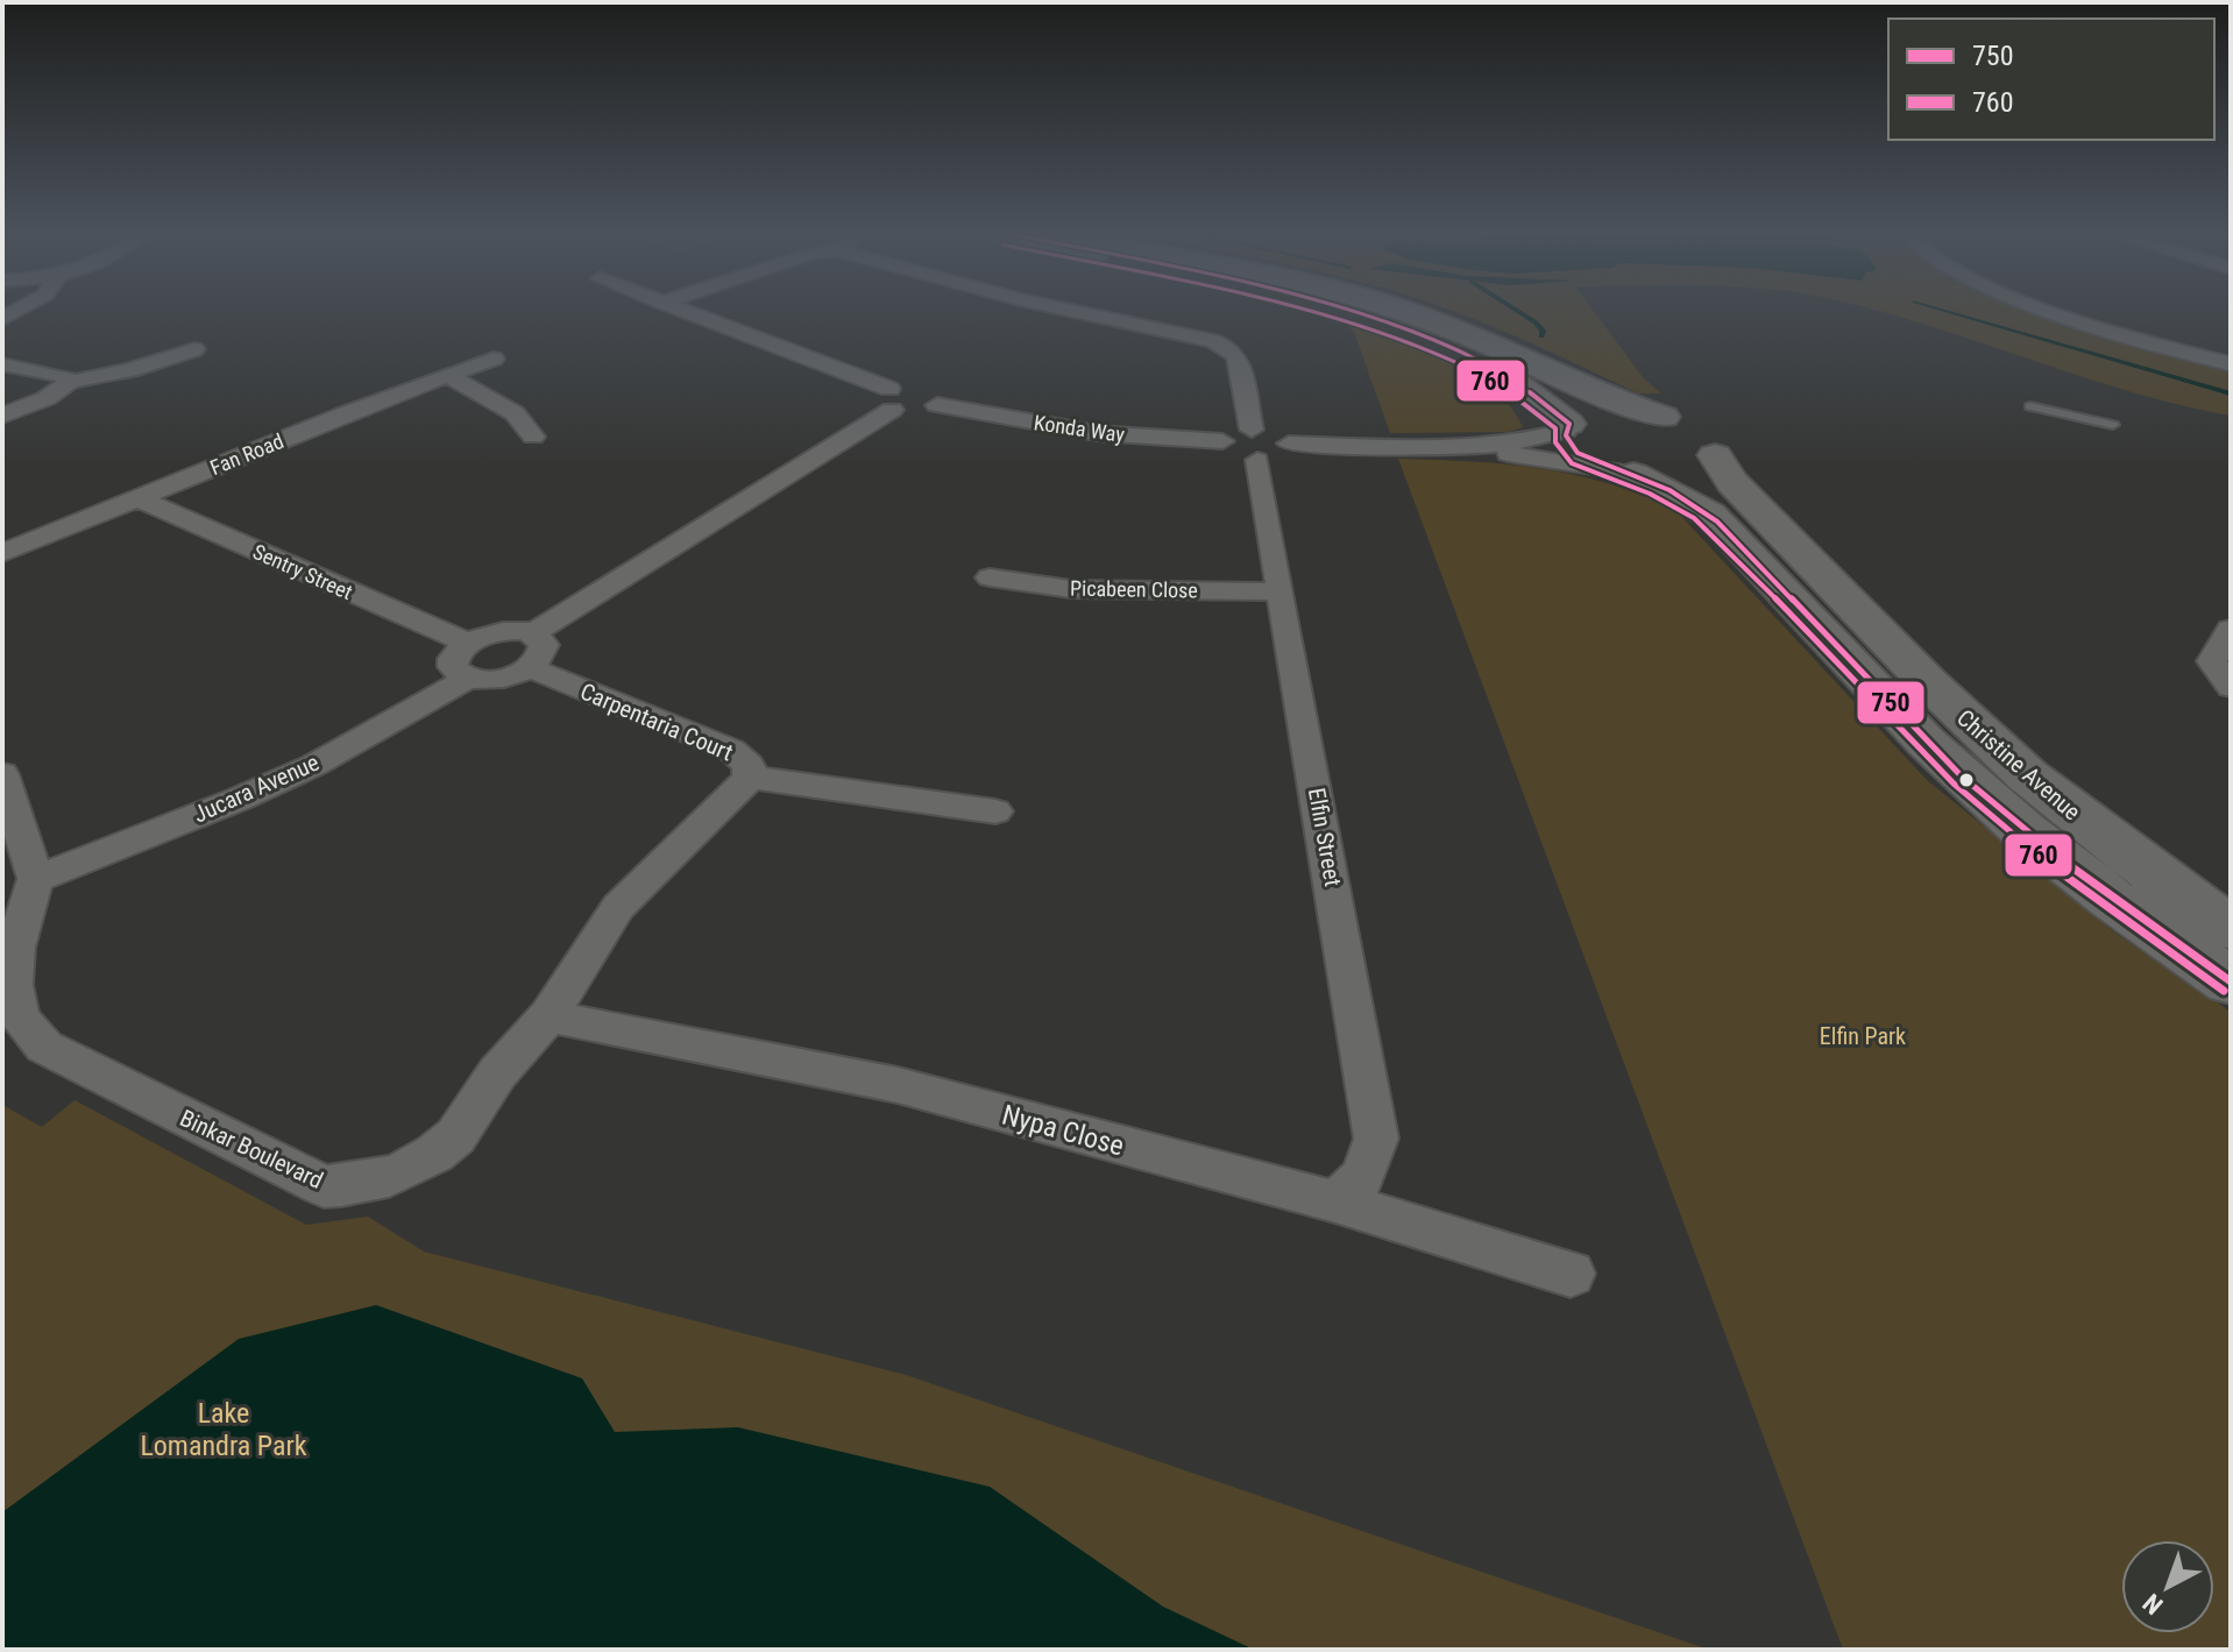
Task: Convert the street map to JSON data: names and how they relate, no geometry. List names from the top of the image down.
{
  "streets": {
    "main road": ["Christine Avenue"],
    "street": [
      "Konda Way",
      "Fan Road",
      "Sentry Street",
      "Picabeen Close",
      "Carpentaria Court",
      "Jucara Avenue",
      "Elfin Street",
      "Nypa Close",
      "Binkar Boulevard"
    ]
  },
  "crossings": [
    ["Konda Way", "Elfin Street"],
    ["Fan Road", "Sentry Street"],
    ["Picabeen Close", "Elfin Street"],
    ["Carpentaria Court", "Binkar Boulevard"],
    ["Jucara Avenue", "Binkar Boulevard"],
    ["Elfin Street", "Nypa Close"],
    ["Nypa Close", "Binkar Boulevard"]
  ],
  "parks": ["Elfin Park", "Lake Lomandra Park"],
  "lines": ["transit line 750", "transit line 760"],
  "legend": ["750", "760"],
  "north": "bottom left"
}
